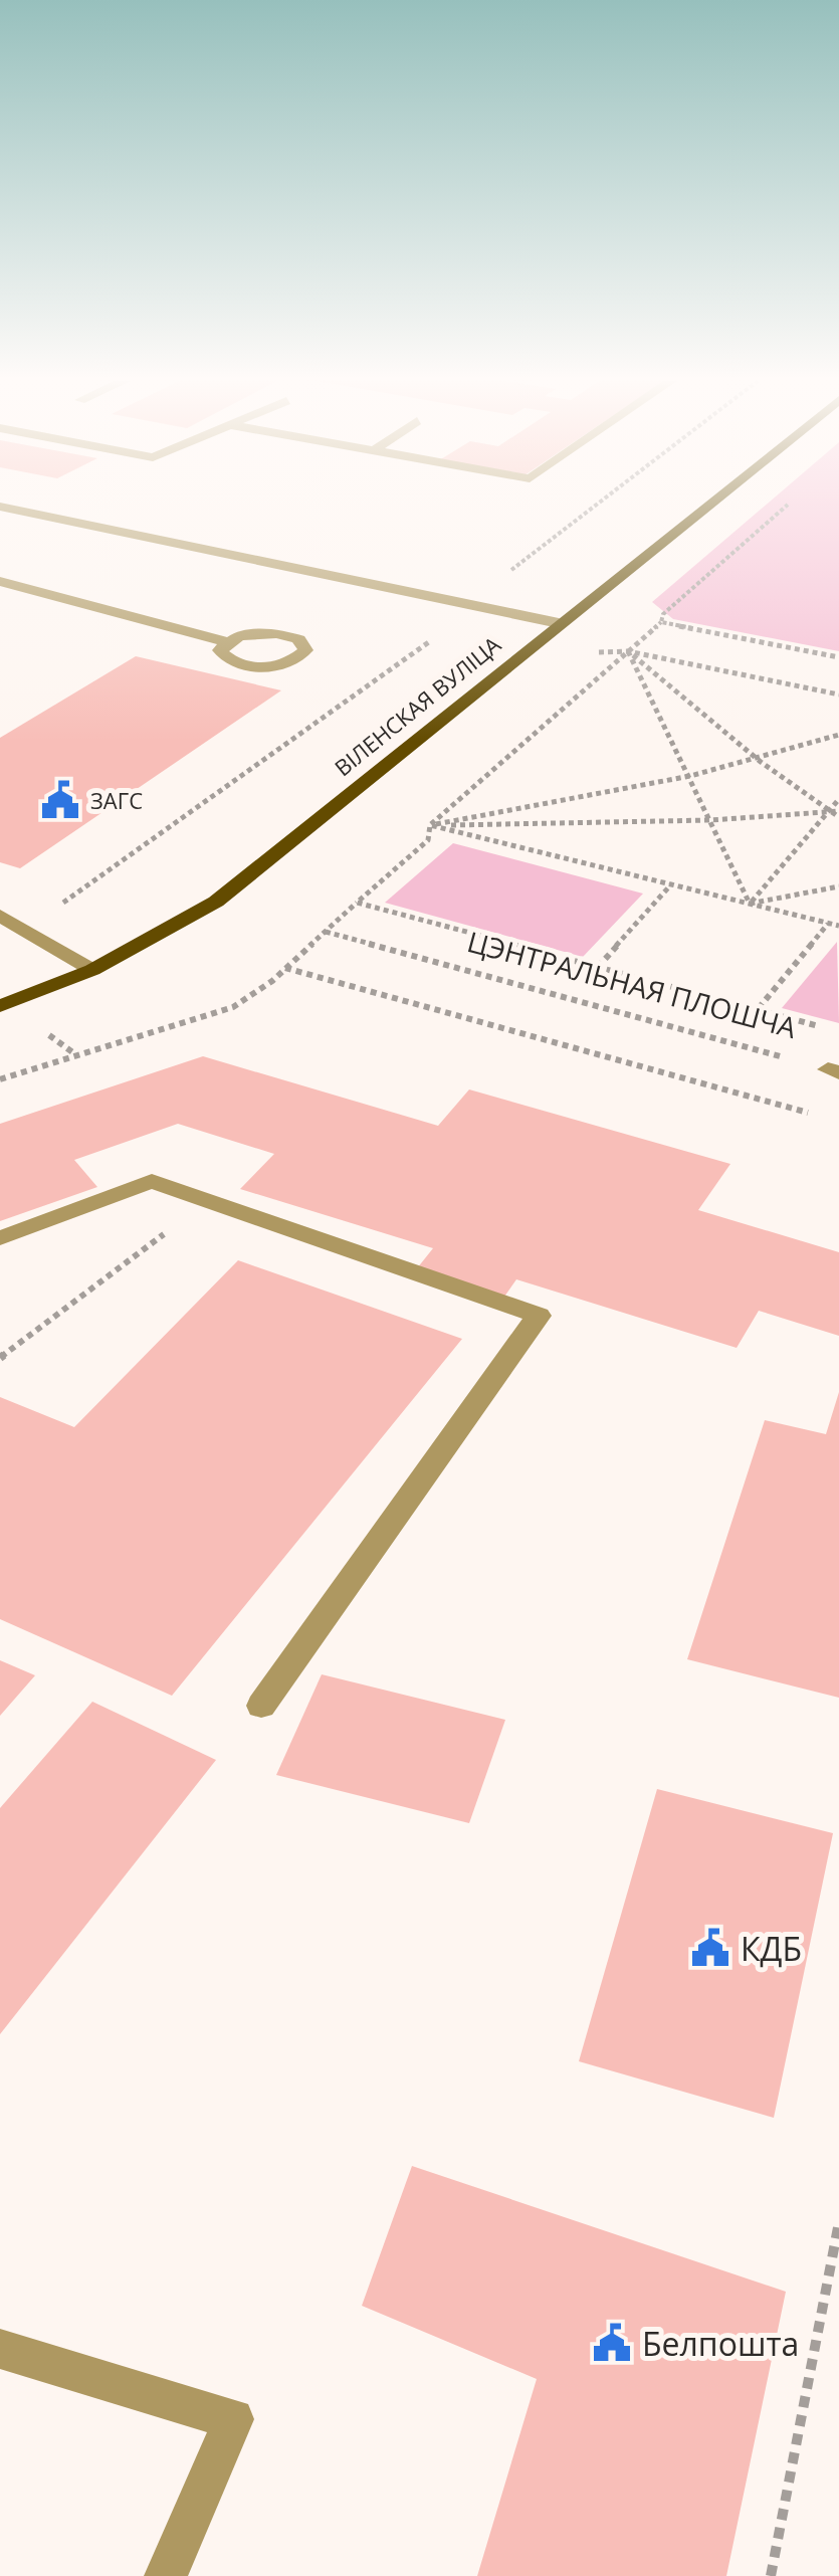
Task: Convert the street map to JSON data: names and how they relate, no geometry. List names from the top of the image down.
{
  "streets": {
    "main road": ["ВІЛЕНСКАЯ ВУЛІЦА"],
    "path": ["ЦЭНТРАЛЬНАЯ ПЛОШЧА"]
  },
  "places": {
    "public building": ["ЗАГС", "КДБ", "Белпошта"]
  }
}
